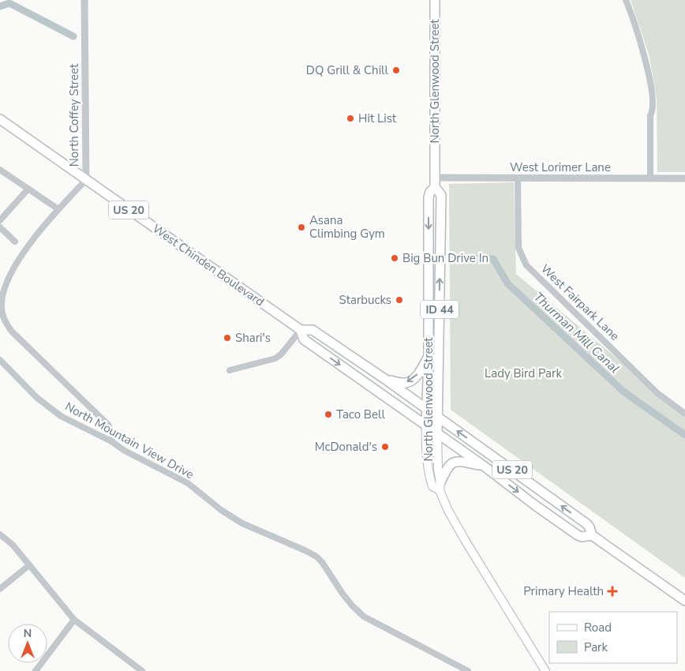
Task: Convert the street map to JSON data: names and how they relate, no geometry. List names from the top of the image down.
{
  "streets": {
    "main road": [
      "North Glenwood Street",
      "US 20",
      "West Chinden Boulevard",
      "ID 44"
    ],
    "street": [
      "North Coffey Street",
      "West Lorimer Lane",
      "West Fairpark Lane",
      "North Mountain View Drive"
    ]
  },
  "crossings": [
    ["North Glenwood Street", "West Lorimer Lane"],
    ["North Glenwood Street", "West Chinden Boulevard"],
    ["North Coffey Street", "West Chinden Boulevard"],
    ["North Coffey Street", "North Mountain View Drive"],
    ["West Lorimer Lane", "West Fairpark Lane"]
  ],
  "water": ["Thurman Mill Canal"],
  "parks": ["Lady Bird Park"],
  "places": {
    "other": [
      "DQ Grill & Chill",
      "Hit List",
      "Asana Climbing Gym",
      "Big Bun Drive In",
      "Starbucks",
      "Shari's",
      "Taco Bell",
      "McDonald's"
    ],
    "health": ["Primary Health"]
  },
  "legend": ["Road", "Park"],
  "north": "top"
}
